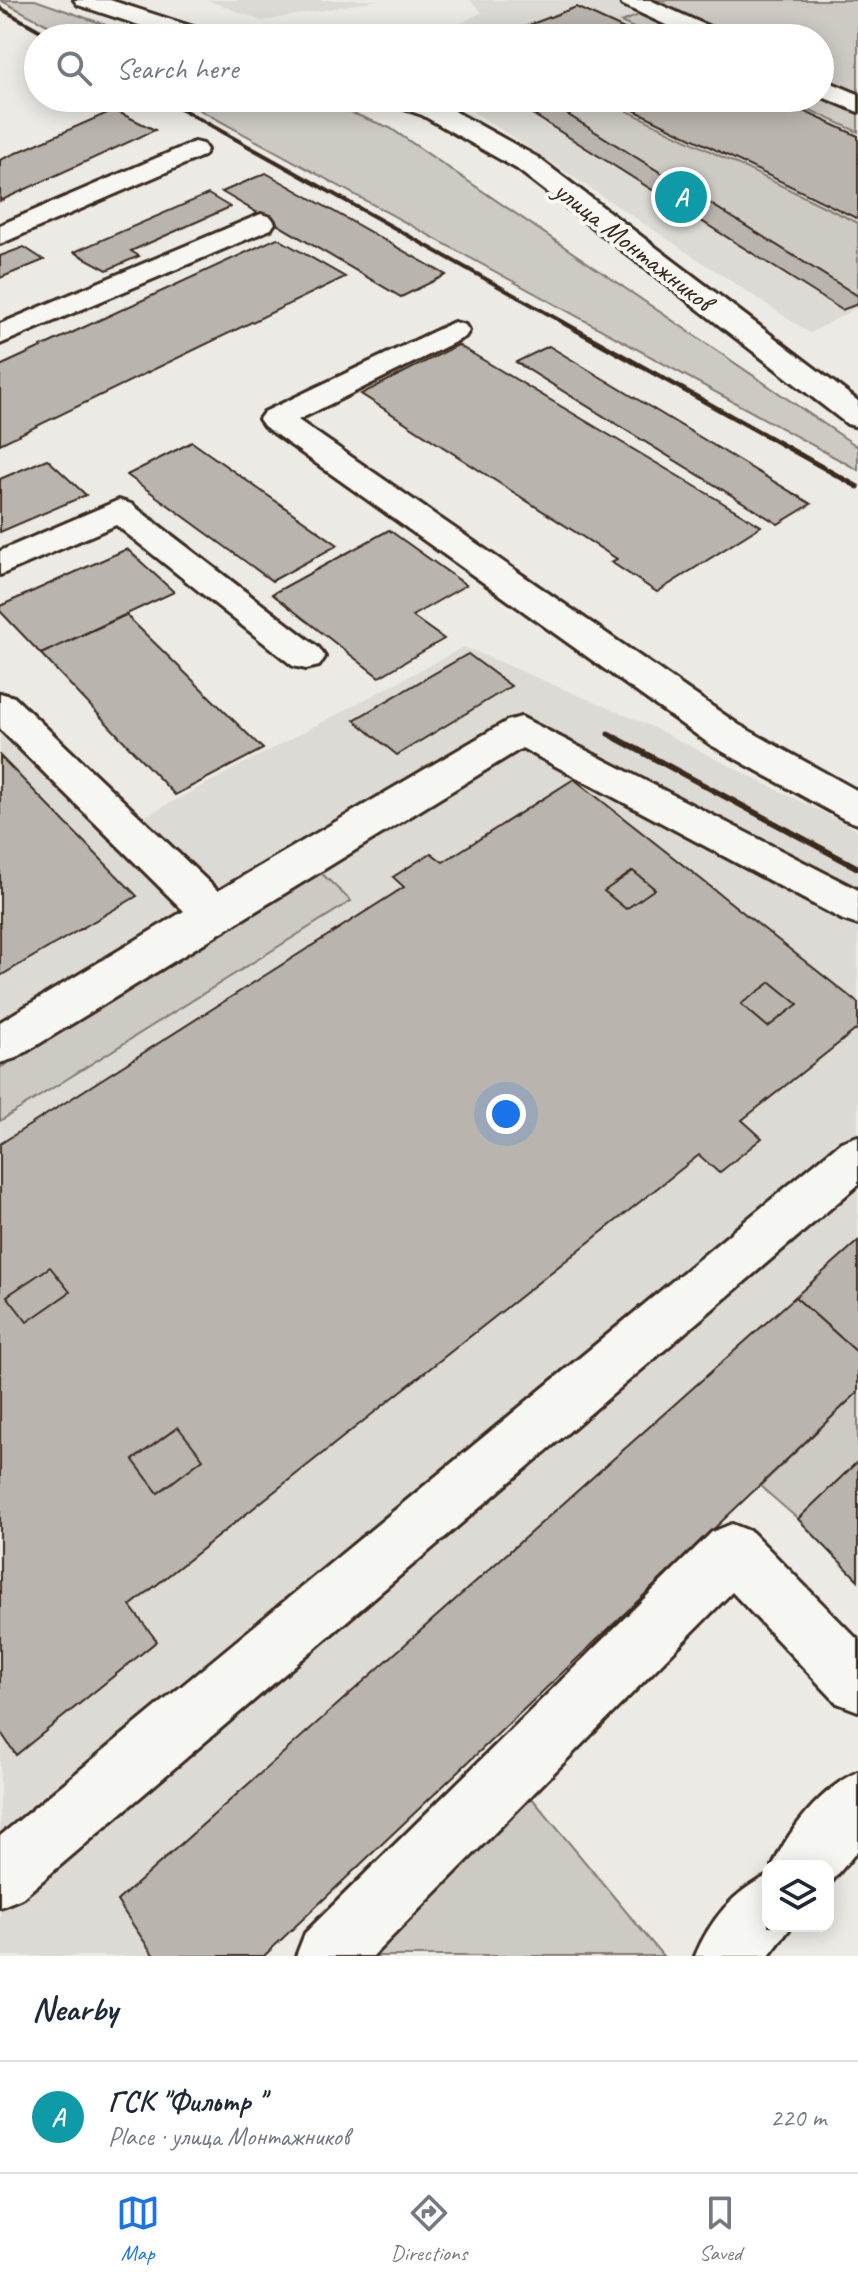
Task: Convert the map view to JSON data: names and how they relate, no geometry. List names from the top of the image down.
{
  "streets": {
    "main road": ["улица Монтажников"]
  },
  "page": {
    "search": "Search here",
    "pins": "A",
    "heading": "Nearby",
    "list": [
      {
        "mark": "A",
        "name": "ГСК \"Фильтр \"",
        "note": "Place · улица Монтажников",
        "value": "220 m"
      }
    ],
    "nav": ["Map", "Directions", "Saved"]
  }
}
